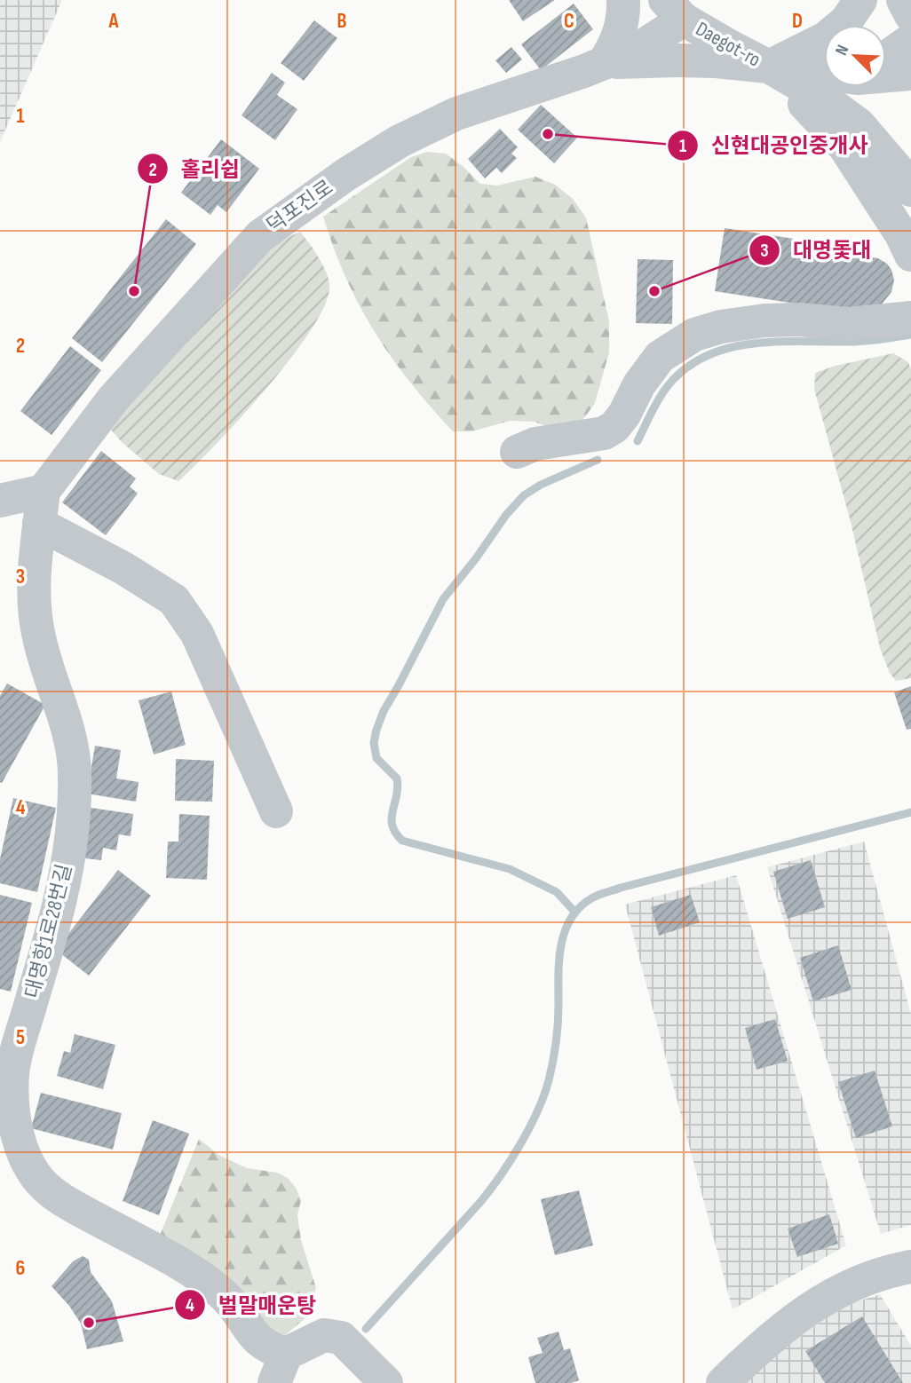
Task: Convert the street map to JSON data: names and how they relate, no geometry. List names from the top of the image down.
{
  "streets": {
    "street": ["Daegot-ro", "덕포진로", "대명항1로28번길"]
  },
  "crossings": [
    ["Daegot-ro", "덕포진로"],
    ["덕포진로", "대명항1로28번길"]
  ],
  "places": [
    "신현대공인중개사",
    "홀리쉽",
    "대명돛대",
    "벌말매운탕"
  ],
  "north": "top left",
  "grid": {
    "columns": [
      "A",
      "B",
      "C",
      "D"
    ],
    "rows": [
      "1",
      "2",
      "3",
      "4",
      "5",
      "6"
    ]
  }
}
